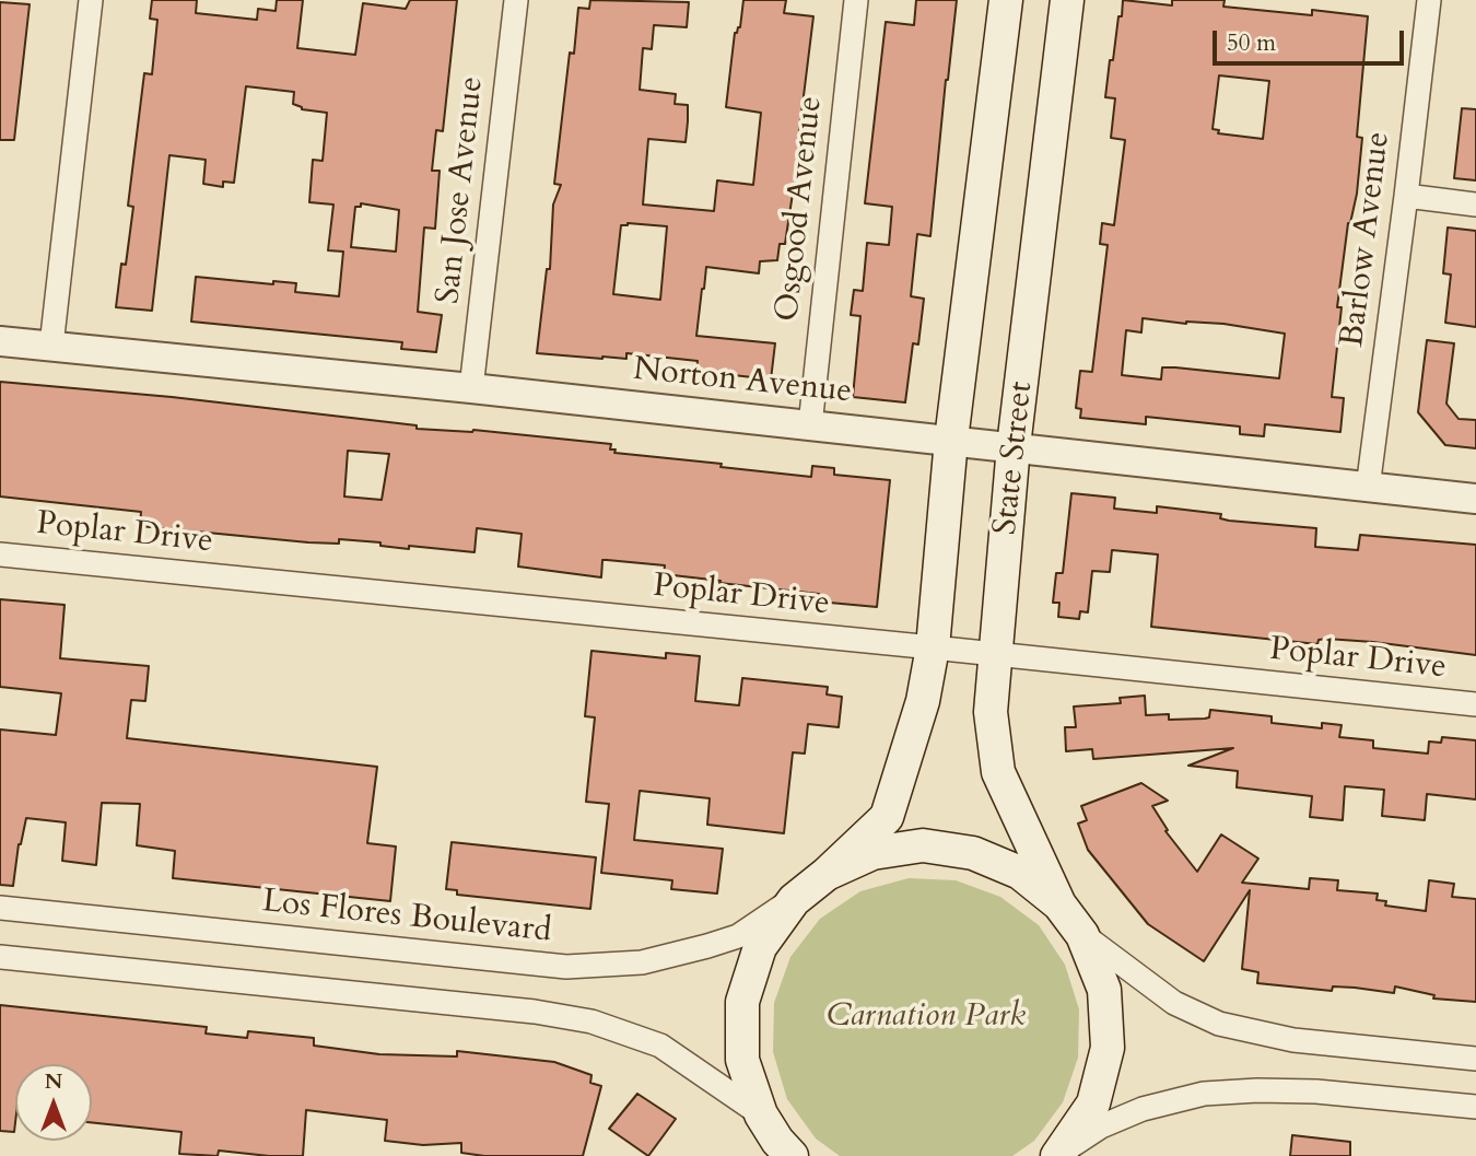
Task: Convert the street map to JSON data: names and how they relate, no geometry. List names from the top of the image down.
{
  "streets": {
    "main road": ["State Street"],
    "street": [
      "San Jose Avenue",
      "Osgood Avenue",
      "Barlow Avenue",
      "Norton Avenue",
      "Poplar Drive",
      "Los Flores Boulevard"
    ]
  },
  "crossings": [
    ["San Jose Avenue", "Norton Avenue"],
    ["Osgood Avenue", "Norton Avenue"],
    ["Barlow Avenue", "Norton Avenue"],
    ["Norton Avenue", "State Street"],
    ["State Street", "Poplar Drive"]
  ],
  "parks": ["Carnation Park"],
  "scale_bar": "50 m",
  "north": "top"
}
